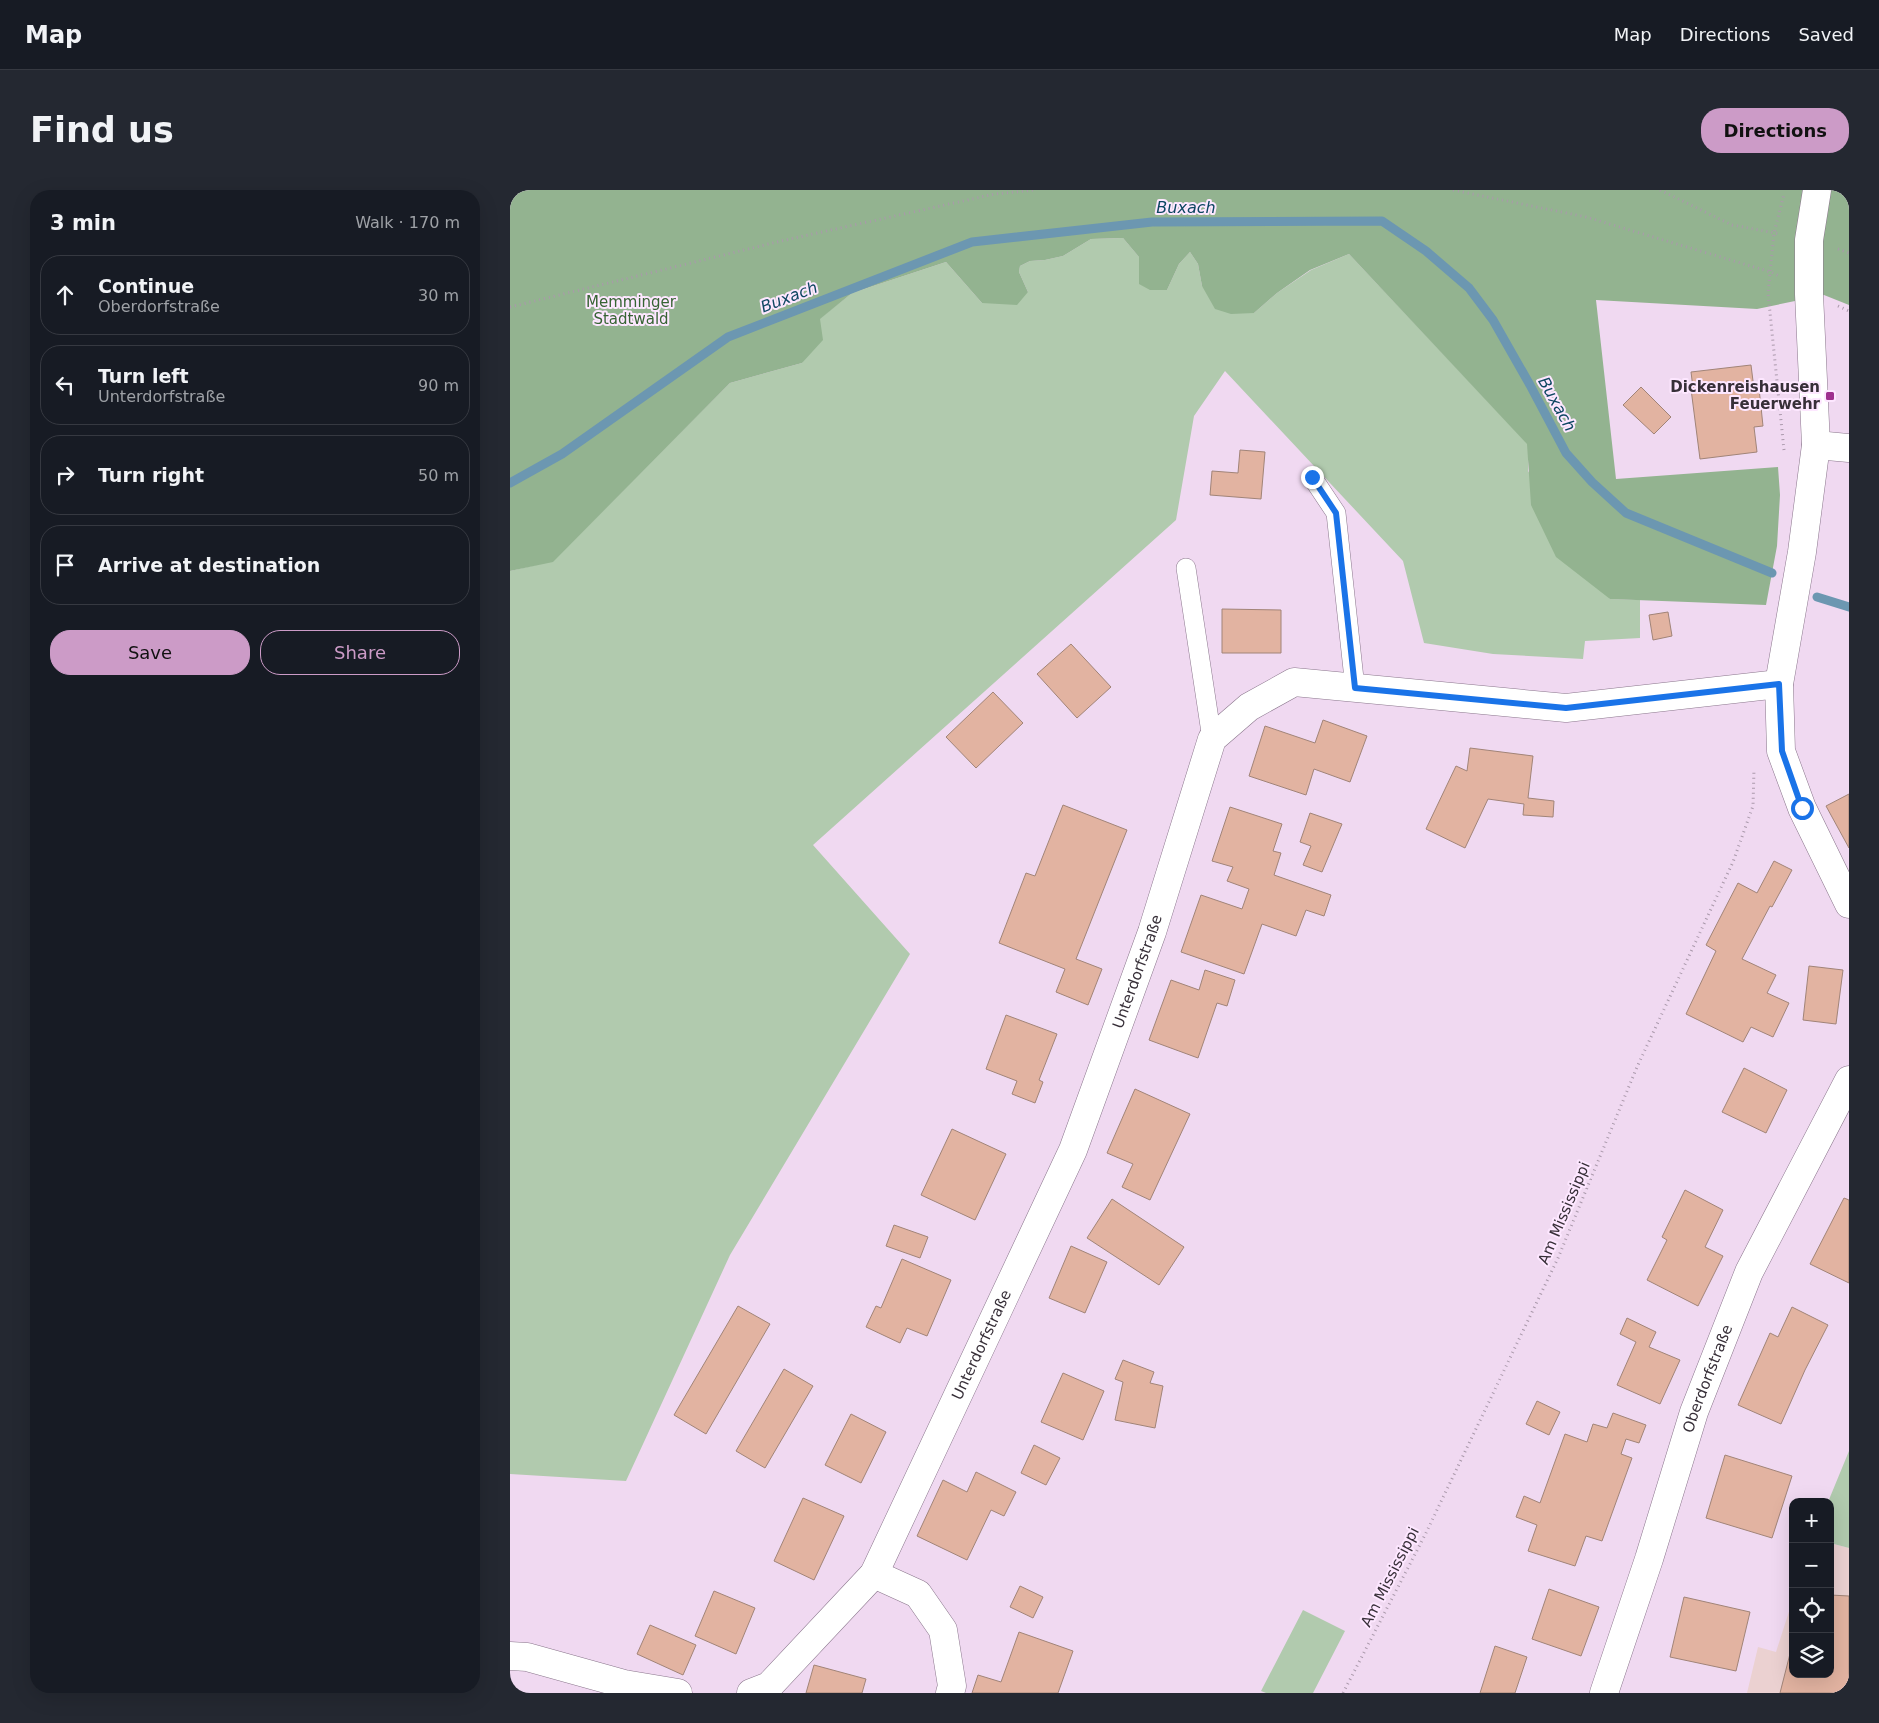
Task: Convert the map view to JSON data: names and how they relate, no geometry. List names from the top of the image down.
{
  "streets": {
    "street": ["Unterdorfstraße", "Oberdorfstraße"],
    "path": ["Am Mississippi"]
  },
  "water": ["Buxach"],
  "parks": ["Memminger Stadtwald"],
  "places": {
    "transit": ["Dickenreishausen Feuerwehr"]
  },
  "page": {
    "header": "Map",
    "nav": ["Map", "Directions", "Saved"],
    "buttons": [
      "Directions",
      ["Save", "Share"]
    ],
    "title": "Find us",
    "heading": ["3 min", "Walk · 170 m"],
    "list": [
      ["Continue", "Oberdorfstraße", "30 m"],
      ["Turn left", "Unterdorfstraße", "90 m"],
      ["Turn right", "50 m"],
      "Arrive at destination"
    ],
    "map_buttons": ["+", "−"]
  }
}
